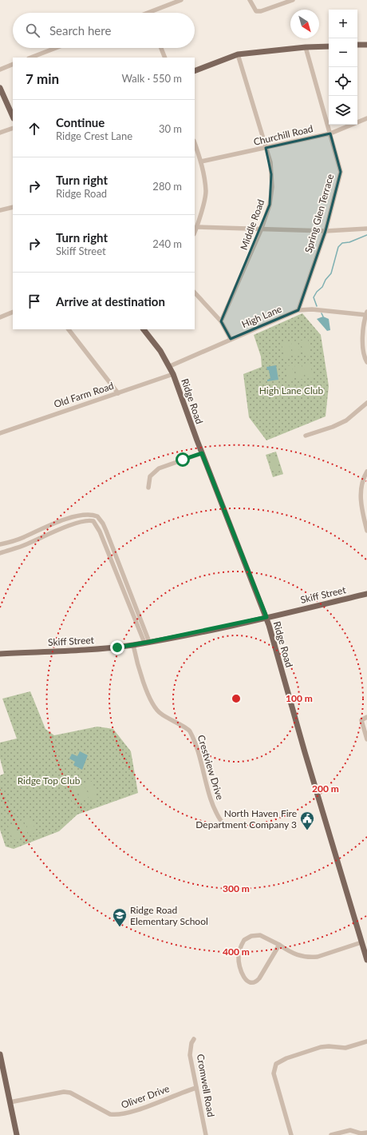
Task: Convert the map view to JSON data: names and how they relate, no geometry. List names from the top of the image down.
{
  "streets": {
    "main road": ["Ridge Road", "Skiff Street"],
    "street": [
      "Churchill Road",
      "Spring Glen Terrace",
      "Middle Road",
      "High Lane",
      "Old Farm Road",
      "Crestview Drive",
      "Cromwell Road",
      "Oliver Drive"
    ]
  },
  "crossings": [
    ["Churchill Road", "Spring Glen Terrace"],
    ["Churchill Road", "Middle Road"],
    ["Spring Glen Terrace", "High Lane"],
    ["High Lane", "Ridge Road"],
    ["Old Farm Road", "Ridge Road"],
    ["Ridge Road", "Skiff Street"],
    ["Skiff Street", "Crestview Drive"],
    ["Cromwell Road", "Oliver Drive"]
  ],
  "parks": ["High Lane Club", "Ridge Top Club"],
  "places": {
    "public building": ["North Haven Fire Department Company 3"],
    "school or university": ["Ridge Road Elementary School"]
  },
  "north": "bottom right",
  "page": {
    "map_buttons": ["+", "−"],
    "search": "Search here",
    "heading": ["7 min", "Walk · 550 m"],
    "list": [
      ["Continue", "Ridge Crest Lane", "30 m"],
      ["Turn right", "Ridge Road", "280 m"],
      ["Turn right", "Skiff Street", "240 m"],
      "Arrive at destination"
    ]
  },
  "rings": [
    "100 m",
    "200 m",
    "300 m",
    "400 m"
  ]
}
